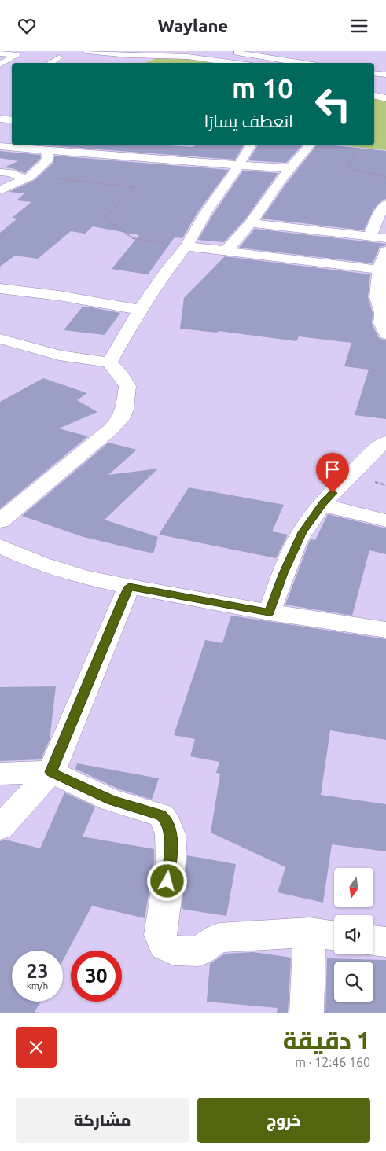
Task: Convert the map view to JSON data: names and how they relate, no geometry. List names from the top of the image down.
{
  "north": "bottom",
  "page": {
    "header": "Waylane",
    "turn": ["10 m", "انعطف يسارًا"],
    "speed": "23 km/h",
    "limit": "30",
    "heading": ["1 دقيقة", "160 m · 12:46"],
    "buttons": ["خروج", "مشاركة"]
  }
}
